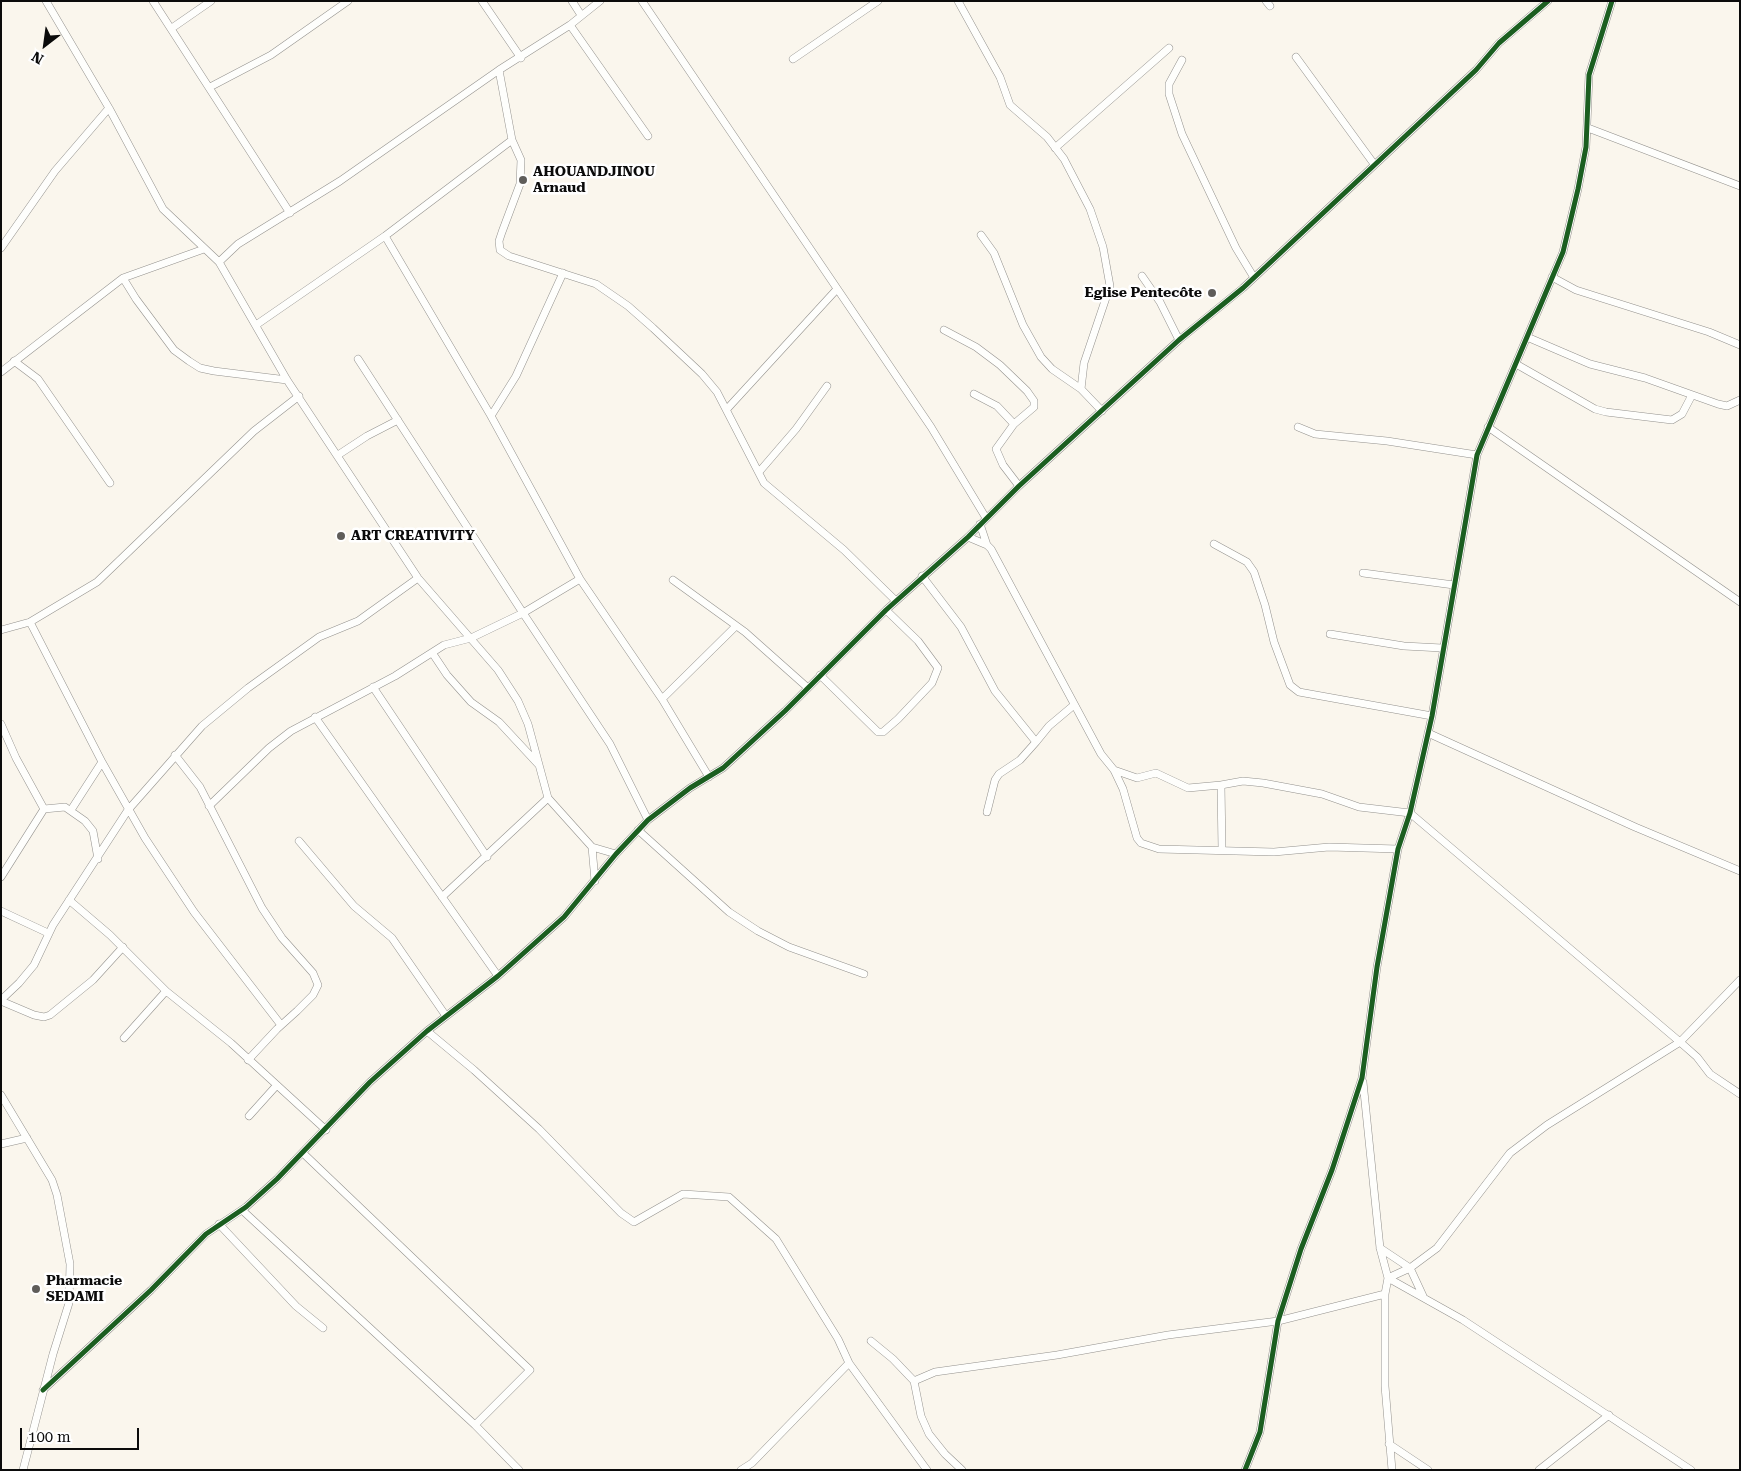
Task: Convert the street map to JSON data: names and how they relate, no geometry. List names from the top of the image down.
{
  "places": [
    "AHOUANDJINOU Arnaud",
    "Eglise Pentecôte",
    "ART CREATIVITY",
    "Pharmacie SEDAMI"
  ],
  "scale_bar": "100 m",
  "north": "bottom left"
}
